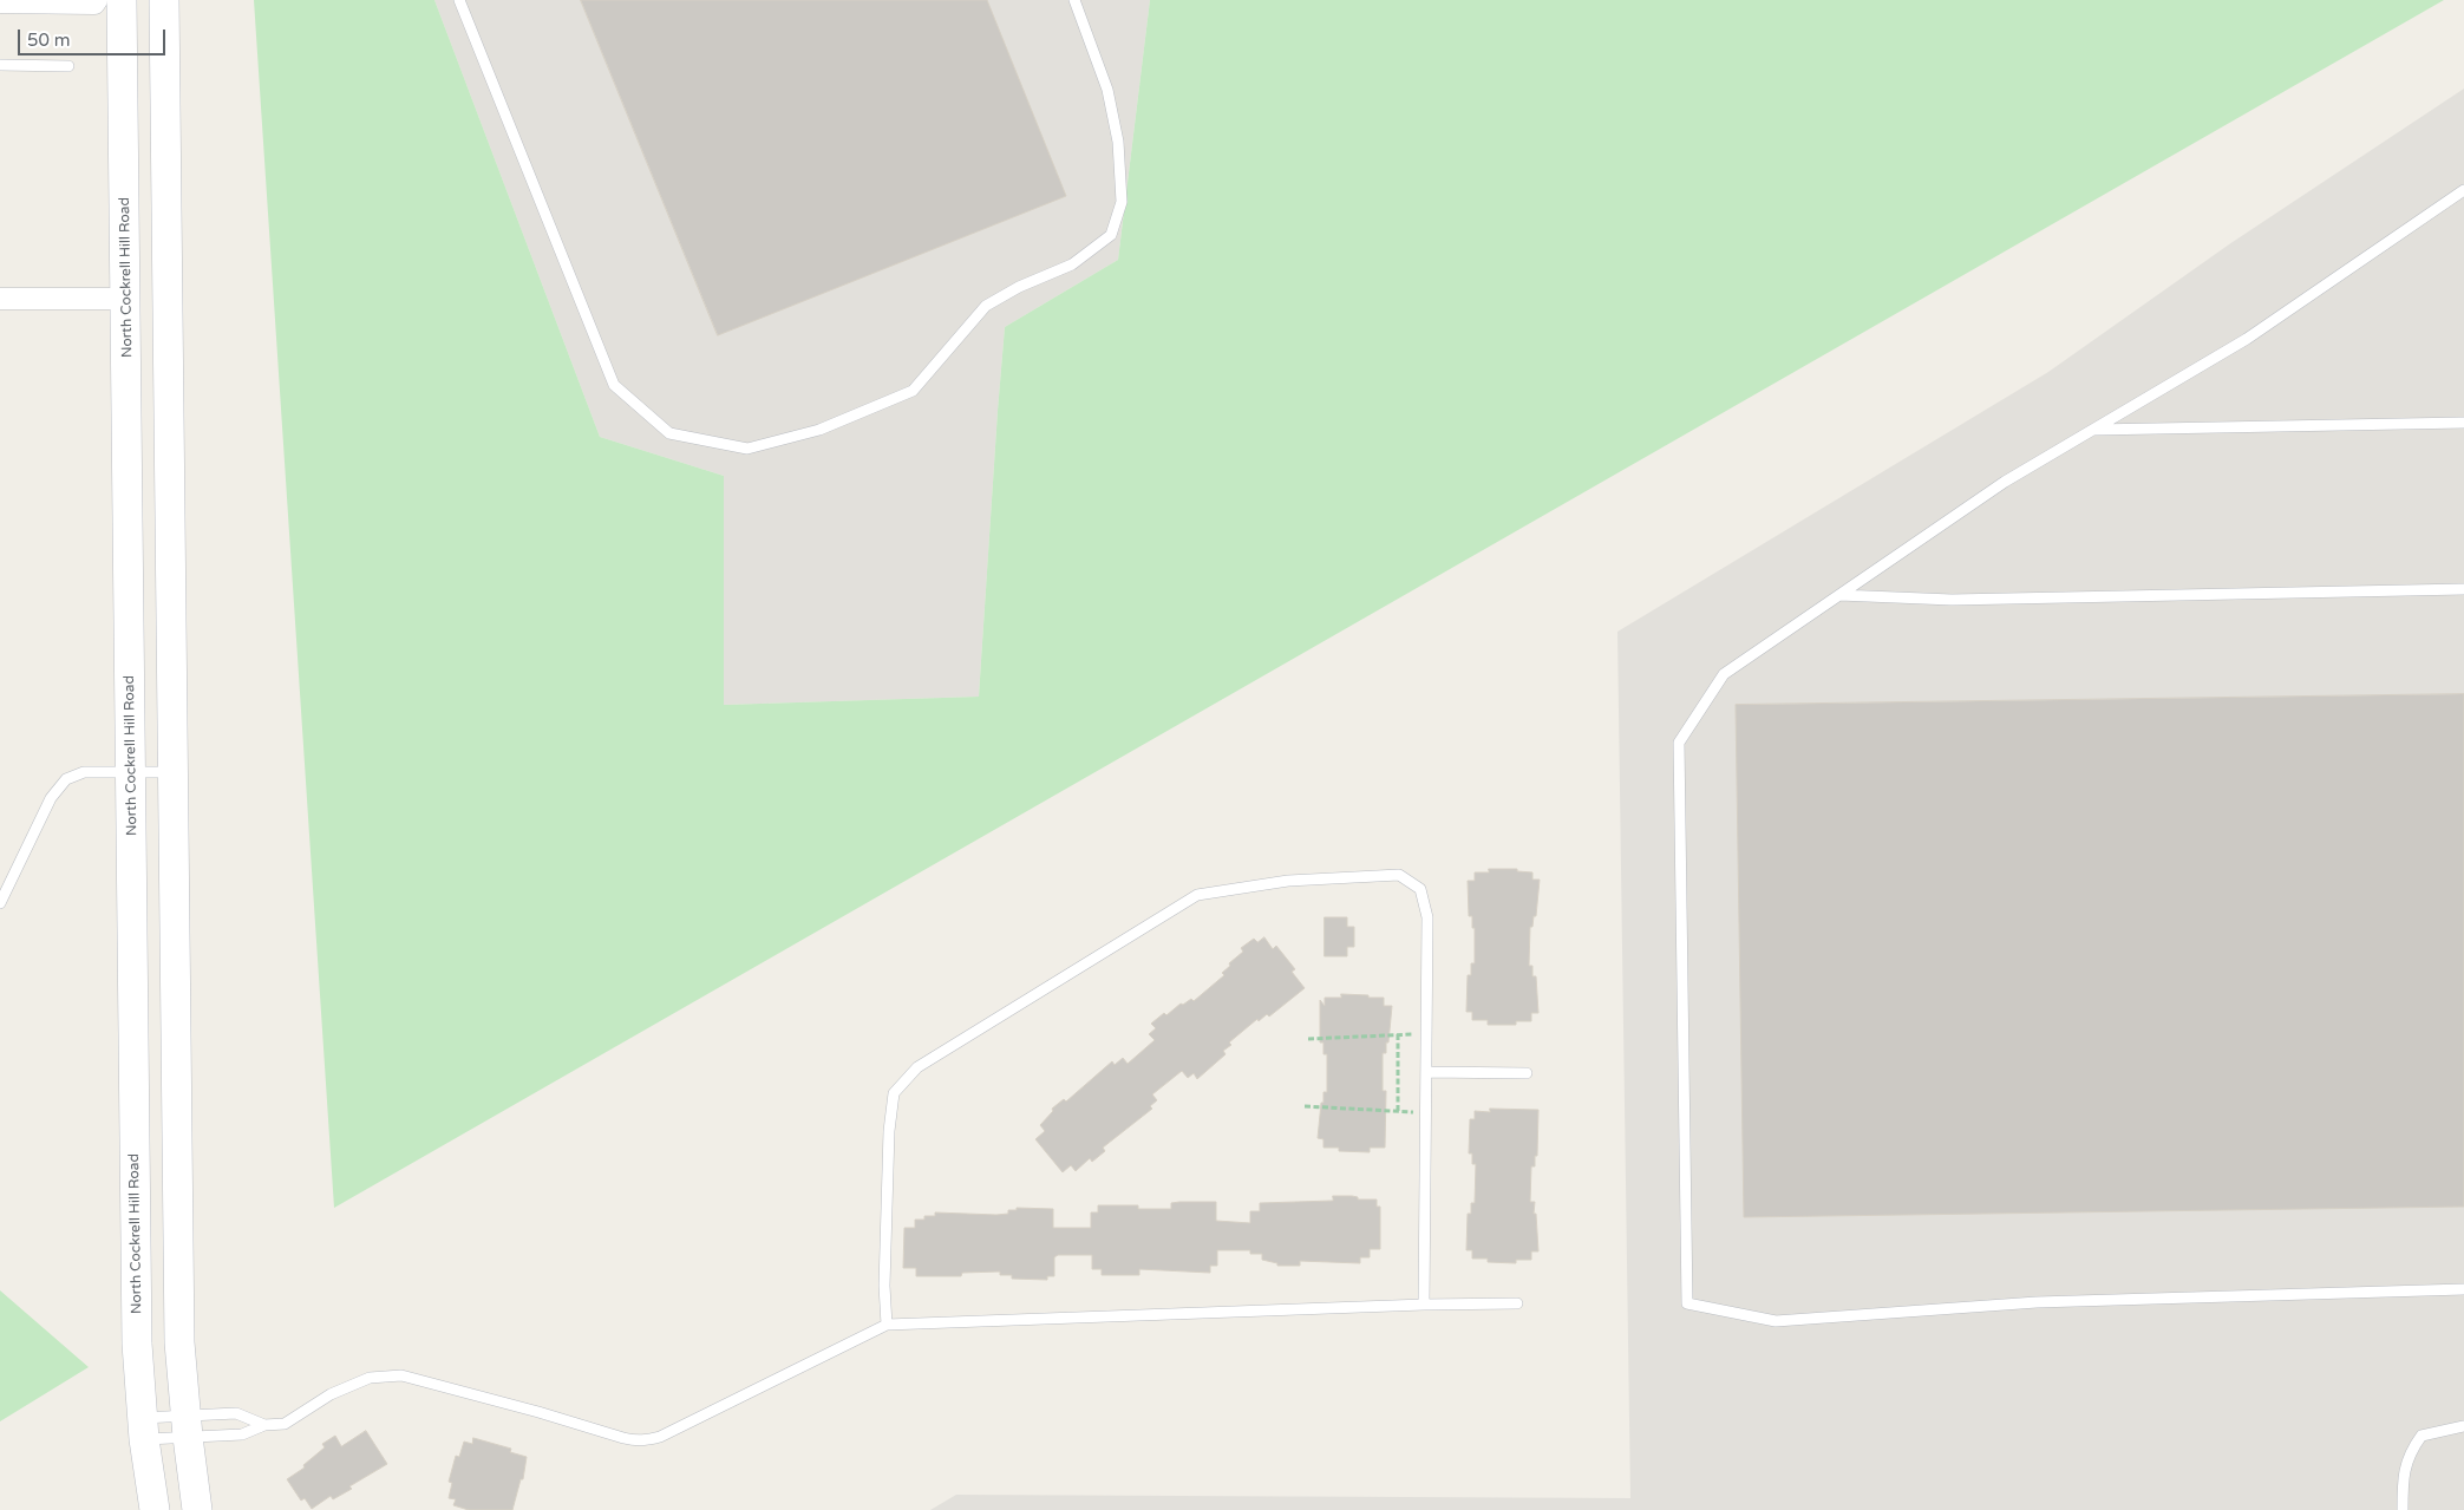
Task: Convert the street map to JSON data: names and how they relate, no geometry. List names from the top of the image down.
{
  "streets": {
    "main road": ["North Cockrell Hill Road"]
  },
  "scale_bar": "50 m"
}
